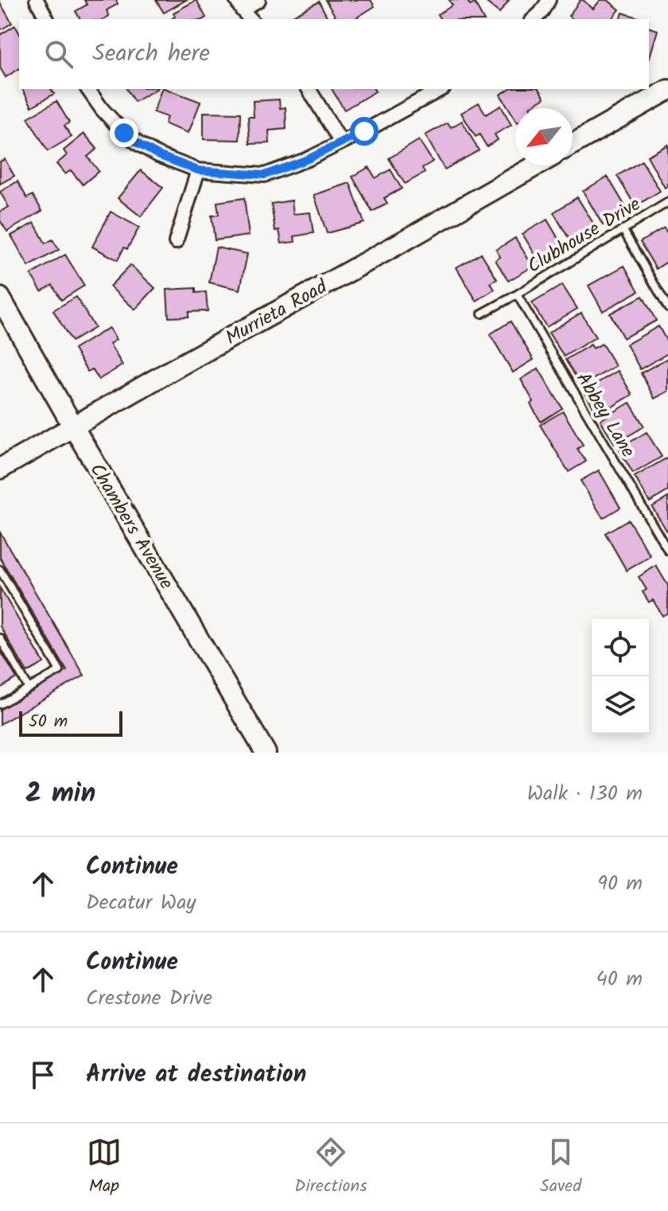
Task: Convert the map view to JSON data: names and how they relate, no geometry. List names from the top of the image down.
{
  "streets": {
    "main road": ["Murrieta Road", "Chambers Avenue"],
    "lane": ["Clubhouse Drive", "Abbey Lane"]
  },
  "crossings": [
    ["Clubhouse Drive", "Abbey Lane"],
    ["Murrieta Road", "Chambers Avenue"]
  ],
  "scale_bar": "50 m",
  "north": "bottom left",
  "page": {
    "search": "Search here",
    "scale": "50 m",
    "heading": ["2 min", "Walk · 130 m"],
    "list": [
      ["Continue", "Decatur Way", "90 m"],
      ["Continue", "Crestone Drive", "40 m"],
      "Arrive at destination"
    ],
    "nav": ["Map", "Directions", "Saved"]
  }
}
